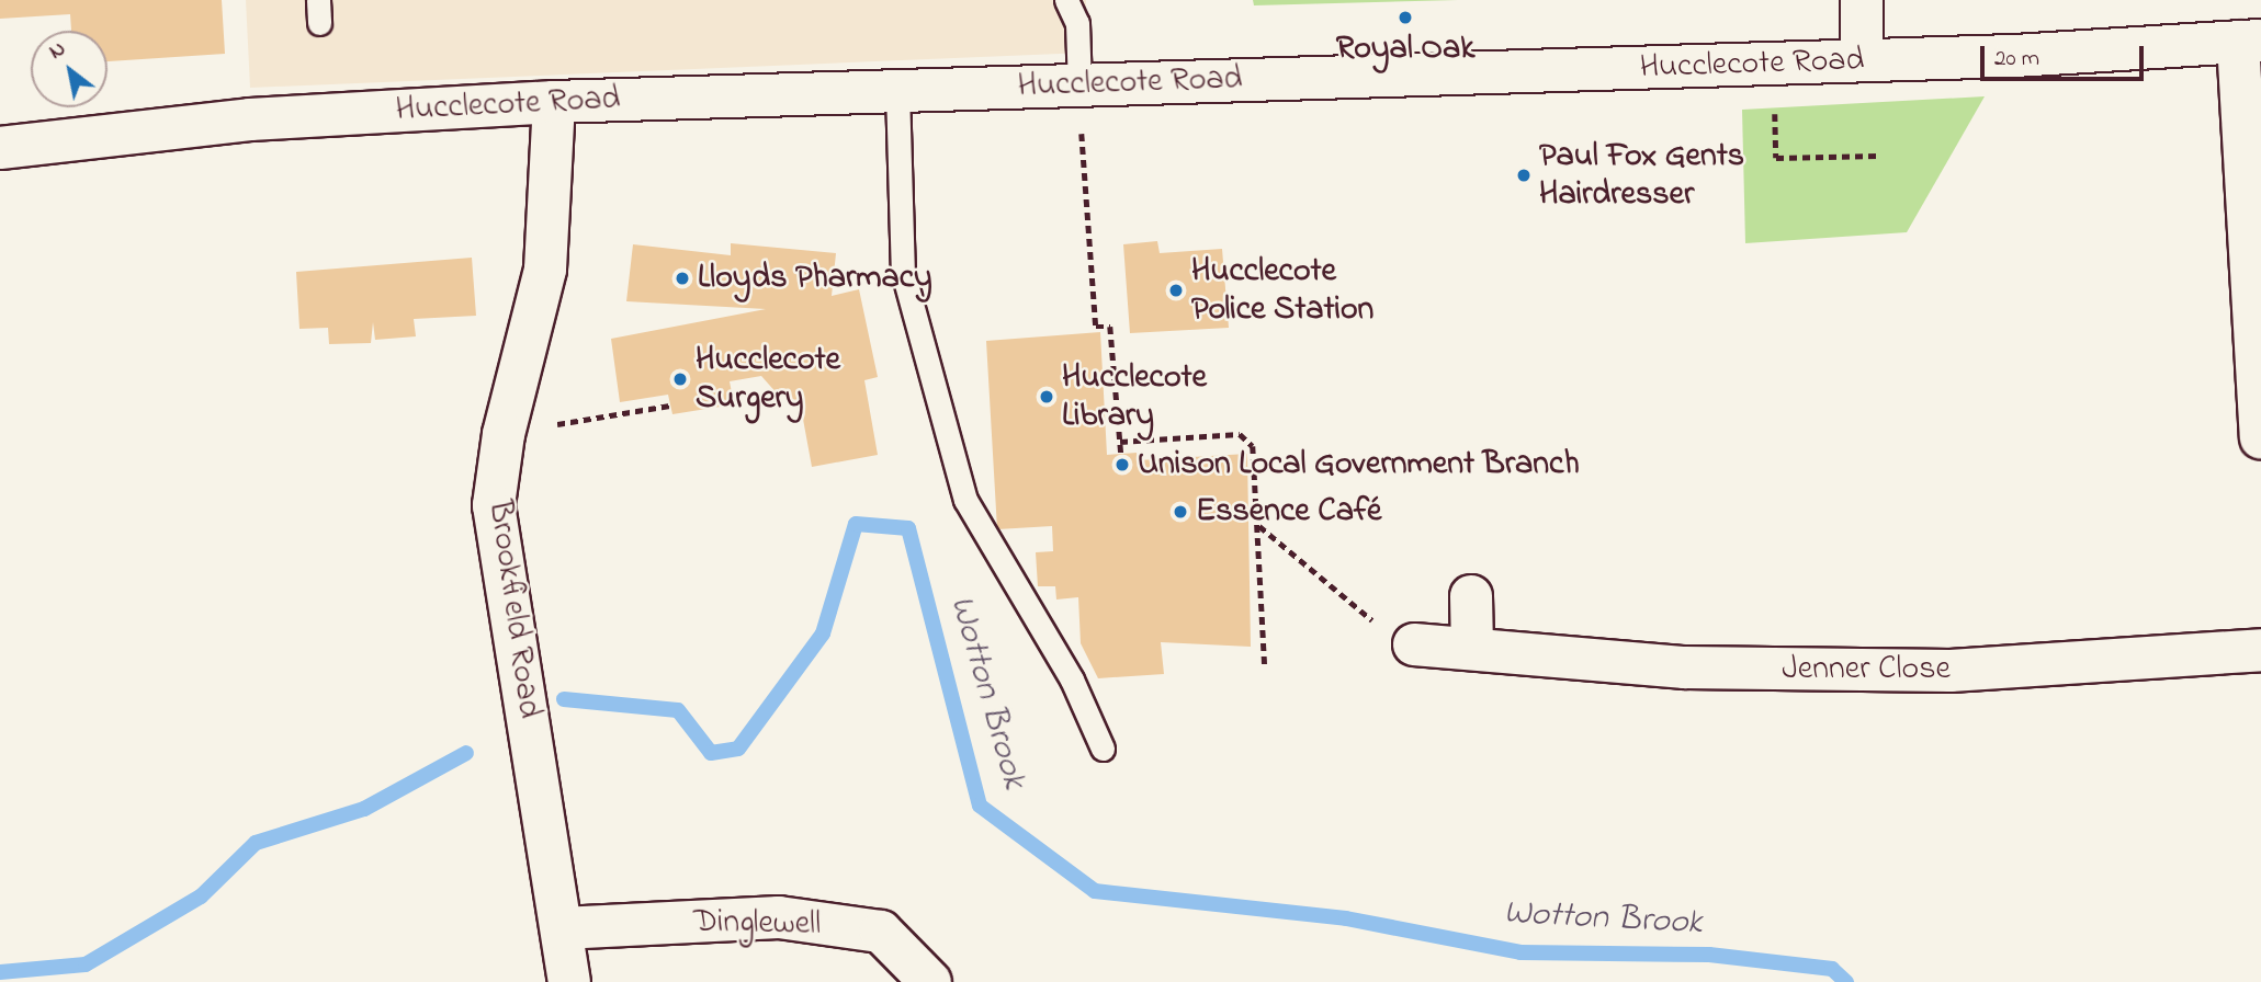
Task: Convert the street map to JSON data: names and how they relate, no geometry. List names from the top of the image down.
{
  "streets": {
    "street": [
      "Hucclecote Road",
      "Brookfield Road",
      "Jenner Close",
      "Dinglewell"
    ]
  },
  "crossings": [
    ["Hucclecote Road", "Brookfield Road"],
    ["Brookfield Road", "Dinglewell"]
  ],
  "water": ["Wotton Brook"],
  "places": [
    "Royal Oak",
    "Paul Fox Gents Hairdresser",
    "Lloyds Pharmacy",
    "Hucclecote Police Station",
    "Hucclecote Surgery",
    "Hucclecote Library",
    "Unison Local Government Branch",
    "Essence Café"
  ],
  "scale_bar": "20 m",
  "north": "top left"
}
